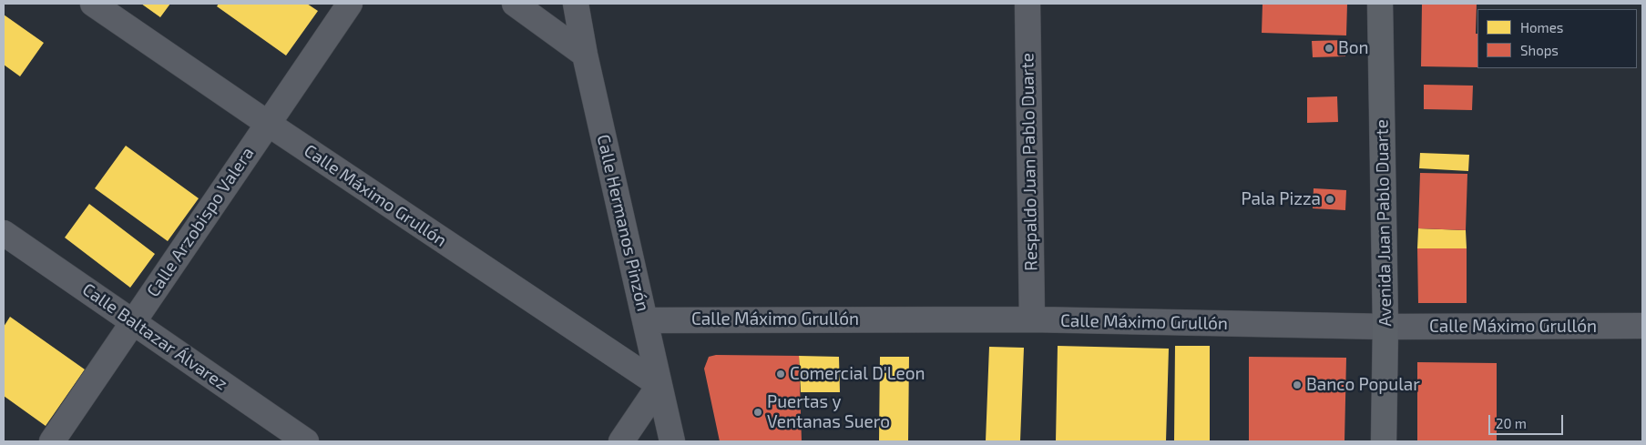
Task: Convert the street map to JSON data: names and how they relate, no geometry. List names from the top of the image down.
{
  "streets": {
    "main road": ["Avenida Juan Pablo Duarte"],
    "street": [
      "Respaldo Juan Pablo Duarte",
      "Calle Máximo Grullón",
      "Calle Arzobispo Valera",
      "Calle Hermanos Pinzón",
      "Calle Baltazar Álvarez"
    ]
  },
  "crossings": [
    ["Respaldo Juan Pablo Duarte", "Calle Máximo Grullón"],
    ["Calle Máximo Grullón", "Calle Arzobispo Valera"],
    ["Calle Máximo Grullón", "Calle Hermanos Pinzón"],
    ["Calle Máximo Grullón", "Avenida Juan Pablo Duarte"],
    ["Calle Arzobispo Valera", "Calle Baltazar Álvarez"]
  ],
  "places": [
    "Bon",
    "Pala Pizza",
    "Comercial D'Leon",
    "Banco Popular",
    "Puertas y Ventanas Suero"
  ],
  "legend": ["Homes", "Shops"],
  "scale_bar": "20 m"
}
